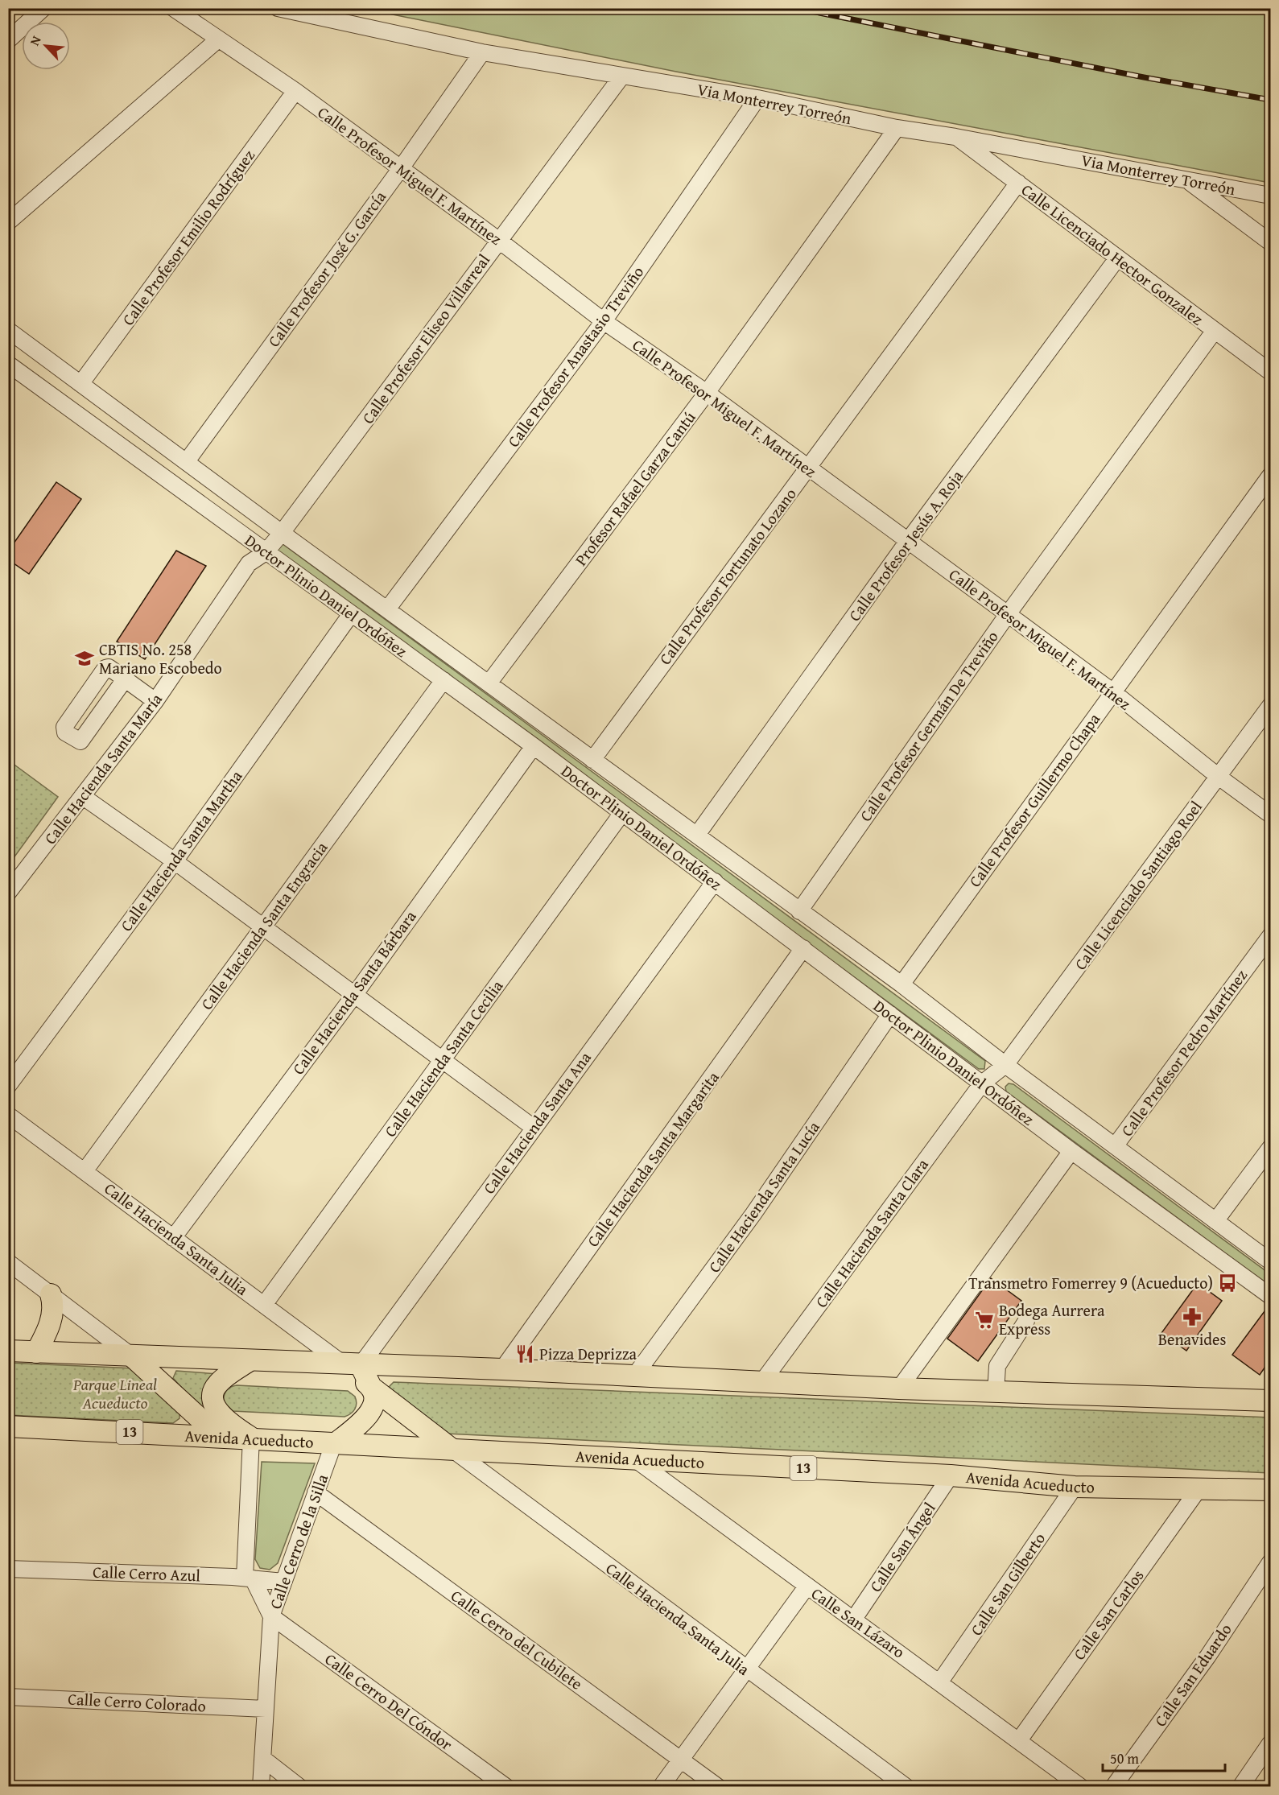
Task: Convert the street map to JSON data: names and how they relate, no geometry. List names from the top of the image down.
{
  "streets": {
    "main road": ["13", "Avenida Acueducto"],
    "street": [
      "Via Monterrey Torreón",
      "Calle Profesor Miguel F. Martínez",
      "Calle Profesor Emilio Rodríguez",
      "Calle Licenciado Hector Gonzalez",
      "Calle Profesor José G. García",
      "Calle Profesor Eliseo Villarreal",
      "Calle Profesor Anastasio Treviño",
      "Profesor Rafael Garza Cantú",
      "Calle Profesor Jesús A. Roja",
      "Calle Profesor Fortunato Lozano",
      "Doctor Plinio Daniel Ordóñez",
      "Calle Profesor Germán De Treviño",
      "Calle Hacienda Santa María",
      "Calle Profesor Guillermo Chapa",
      "Calle Hacienda Santa Martha",
      "Calle Licenciado Santiago Roel",
      "Calle Hacienda Santa Engracia",
      "Calle Hacienda Santa Bárbara",
      "Calle Profesor Pedro Martínez",
      "Calle Hacienda Santa Cecilia",
      "Calle Hacienda Santa Ana",
      "Calle Hacienda Santa Margarita",
      "Calle Hacienda Santa Lucía",
      "Calle Hacienda Santa Clara",
      "Calle Hacienda Santa Julia",
      "Calle Cerro de la Silla",
      "Calle San Ángel",
      "Calle Cerro Azul",
      "Calle San Gilberto",
      "Calle San Carlos",
      "Calle San Lázaro",
      "Calle Cerro del Cubilete",
      "Calle San Eduardo",
      "Calle Cerro Del Cóndor",
      "Calle Cerro Colorado"
    ]
  },
  "crossings": [
    ["Via Monterrey Torreón", "Calle Licenciado Hector Gonzalez"],
    ["Via Monterrey Torreón", "Calle Profesor José G. García"],
    ["Via Monterrey Torreón", "Calle Profesor Eliseo Villarreal"],
    ["Via Monterrey Torreón", "Calle Profesor Anastasio Treviño"],
    ["Via Monterrey Torreón", "Profesor Rafael Garza Cantú"],
    ["Calle Profesor Miguel F. Martínez", "Calle Profesor Emilio Rodríguez"],
    ["Calle Profesor Miguel F. Martínez", "Calle Profesor José G. García"],
    ["Calle Profesor Miguel F. Martínez", "Calle Profesor Eliseo Villarreal"],
    ["Calle Profesor Miguel F. Martínez", "Calle Profesor Anastasio Treviño"],
    ["Calle Profesor Miguel F. Martínez", "Profesor Rafael Garza Cantú"],
    ["Calle Profesor Miguel F. Martínez", "Calle Profesor Jesús A. Roja"],
    ["Calle Profesor Miguel F. Martínez", "Calle Profesor Fortunato Lozano"],
    ["Calle Profesor Miguel F. Martínez", "Calle Profesor Germán De Treviño"],
    ["Calle Profesor Miguel F. Martínez", "Calle Profesor Guillermo Chapa"],
    ["Calle Profesor Miguel F. Martínez", "Calle Licenciado Santiago Roel"],
    ["Calle Profesor Emilio Rodríguez", "Doctor Plinio Daniel Ordóñez"],
    ["Calle Licenciado Hector Gonzalez", "Calle Profesor Jesús A. Roja"],
    ["Calle Licenciado Hector Gonzalez", "Calle Profesor Fortunato Lozano"],
    ["Calle Licenciado Hector Gonzalez", "Calle Profesor Germán De Treviño"],
    ["Calle Profesor José G. García", "Doctor Plinio Daniel Ordóñez"],
    ["Calle Profesor Eliseo Villarreal", "Doctor Plinio Daniel Ordóñez"],
    ["Calle Profesor Eliseo Villarreal", "Calle Hacienda Santa María"],
    ["Calle Profesor Anastasio Treviño", "Doctor Plinio Daniel Ordóñez"],
    ["Profesor Rafael Garza Cantú", "Doctor Plinio Daniel Ordóñez"],
    ["Calle Profesor Jesús A. Roja", "Doctor Plinio Daniel Ordóñez"],
    ["Calle Profesor Fortunato Lozano", "Doctor Plinio Daniel Ordóñez"],
    ["Doctor Plinio Daniel Ordóñez", "Calle Profesor Germán De Treviño"],
    ["Doctor Plinio Daniel Ordóñez", "Calle Hacienda Santa María"],
    ["Doctor Plinio Daniel Ordóñez", "Calle Profesor Guillermo Chapa"],
    ["Doctor Plinio Daniel Ordóñez", "Calle Hacienda Santa Martha"],
    ["Doctor Plinio Daniel Ordóñez", "Calle Licenciado Santiago Roel"],
    ["Doctor Plinio Daniel Ordóñez", "Calle Hacienda Santa Engracia"],
    ["Doctor Plinio Daniel Ordóñez", "Calle Hacienda Santa Bárbara"],
    ["Doctor Plinio Daniel Ordóñez", "Calle Profesor Pedro Martínez"],
    ["Doctor Plinio Daniel Ordóñez", "Calle Hacienda Santa Cecilia"],
    ["Doctor Plinio Daniel Ordóñez", "Calle Hacienda Santa Ana"],
    ["Doctor Plinio Daniel Ordóñez", "Calle Hacienda Santa Margarita"],
    ["Doctor Plinio Daniel Ordóñez", "Calle Hacienda Santa Lucía"],
    ["Doctor Plinio Daniel Ordóñez", "Calle Hacienda Santa Clara"],
    ["Calle Licenciado Santiago Roel", "Calle Hacienda Santa Clara"],
    ["Calle Hacienda Santa Engracia", "Calle Hacienda Santa Julia"],
    ["Calle Hacienda Santa Bárbara", "Calle Hacienda Santa Julia"],
    ["Calle Hacienda Santa Cecilia", "Calle Hacienda Santa Julia"],
    ["Calle Hacienda Santa Ana", "Calle Hacienda Santa Julia"],
    ["Calle Hacienda Santa Julia", "Avenida Acueducto"],
    ["Avenida Acueducto", "Calle Cerro de la Silla"],
    ["Avenida Acueducto", "Calle San Ángel"],
    ["Avenida Acueducto", "Calle San Gilberto"],
    ["Avenida Acueducto", "Calle San Carlos"],
    ["Avenida Acueducto", "Calle San Lázaro"],
    ["Calle Cerro de la Silla", "Calle Cerro Azul"],
    ["Calle Cerro de la Silla", "Calle Cerro del Cubilete"],
    ["Calle Cerro de la Silla", "Calle Cerro Del Cóndor"],
    ["Calle Cerro de la Silla", "Calle Cerro Colorado"],
    ["Calle San Ángel", "Calle San Lázaro"],
    ["Calle San Gilberto", "Calle San Lázaro"],
    ["Calle San Carlos", "Calle San Lázaro"]
  ],
  "parks": ["Parque Lineal Acueducto"],
  "places": {
    "school or university": ["CBTIS No. 258 Mariano Escobedo"],
    "bus stop": ["Transmetro Fomerrey 9 (Acueducto)"],
    "pharmacy": ["Benavides"],
    "supermarket": ["Bodega Aurrera Express"],
    "restaurant": ["Pizza Deprizza"]
  },
  "scale_bar": "50 m",
  "north": "top left"
}
